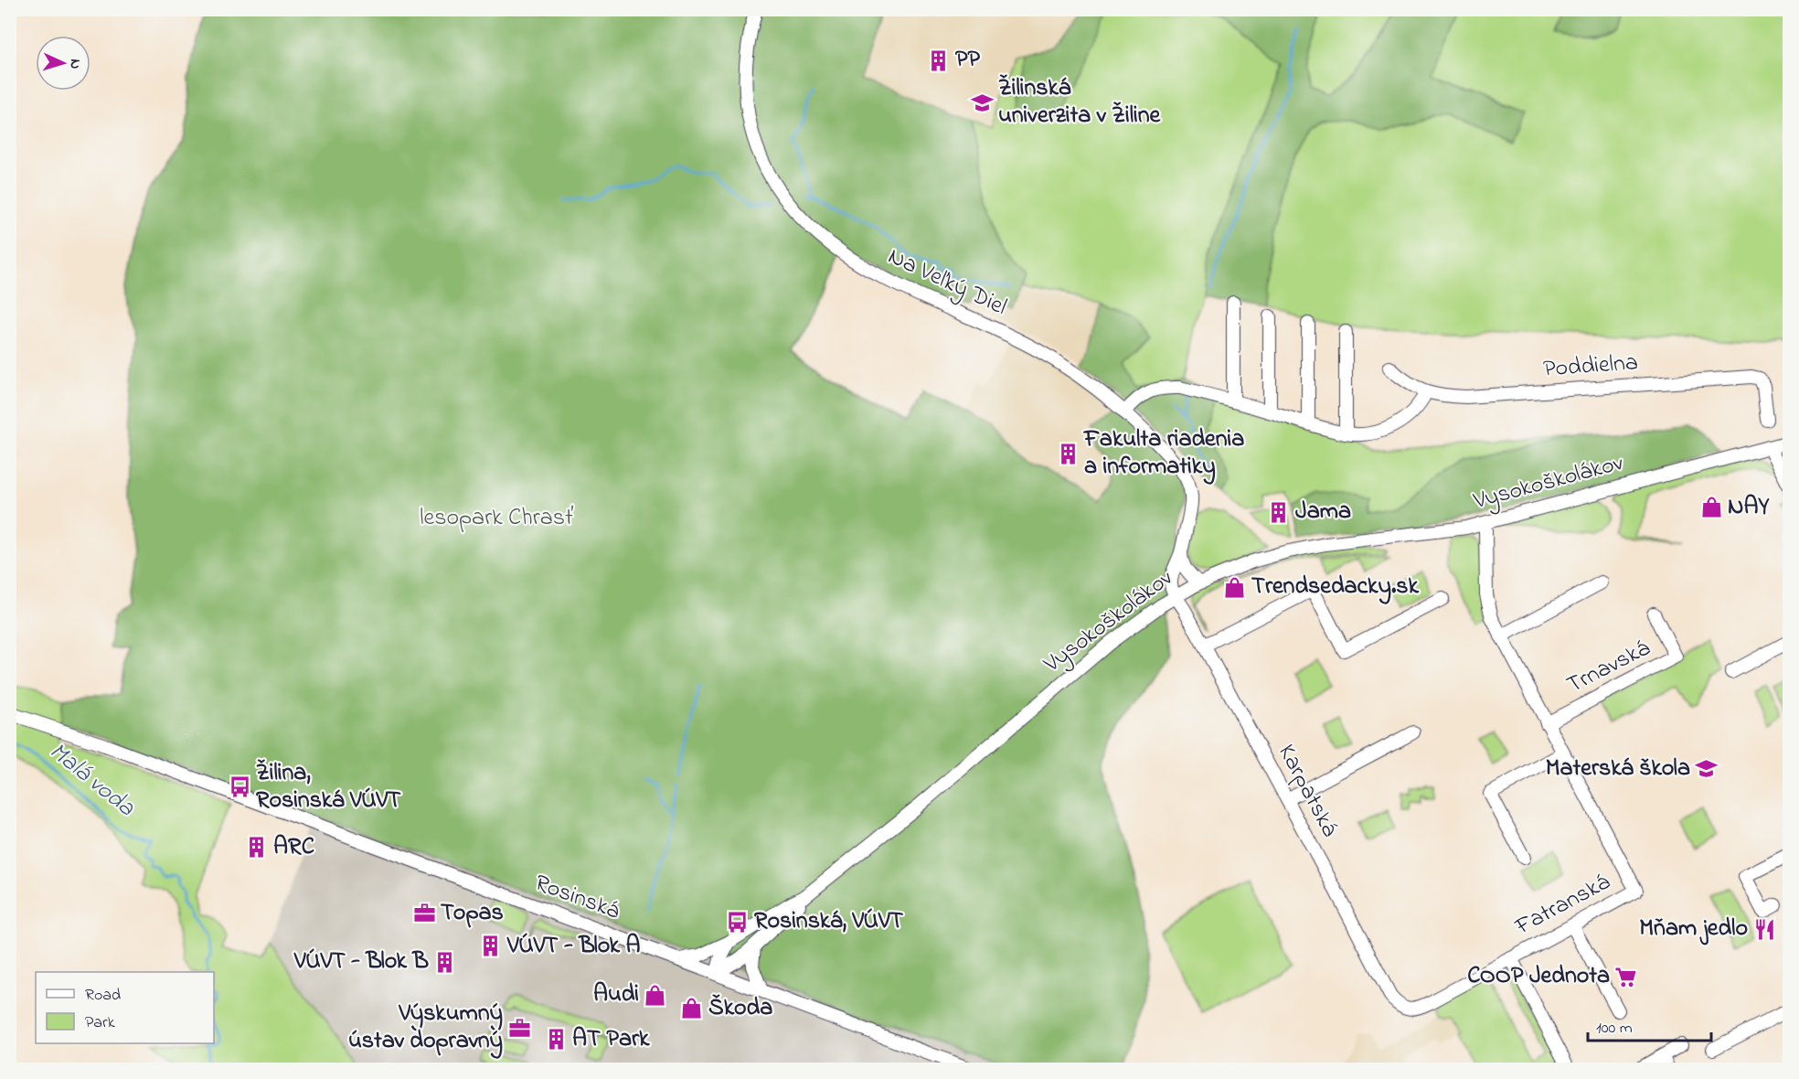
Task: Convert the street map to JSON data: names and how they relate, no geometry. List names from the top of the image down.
{
  "streets": {
    "street": [
      "Na Veľký Diel",
      "Poddielna",
      "Vysokoškolákov",
      "Trnavská",
      "Karpatská",
      "Rosinská",
      "Fatranská"
    ]
  },
  "crossings": [
    ["Na Veľký Diel", "Vysokoškolákov"],
    ["Na Veľký Diel", "Karpatská"],
    ["Vysokoškolákov", "Karpatská"],
    ["Vysokoškolákov", "Rosinská"],
    ["Vysokoškolákov", "Fatranská"],
    ["Trnavská", "Fatranská"],
    ["Karpatská", "Fatranská"]
  ],
  "water": ["Malá voda"],
  "parks": ["lesopark Chrasť"],
  "places": {
    "building": [
      "PP",
      "Fakulta riadenia a informatiky",
      "Jama",
      "ARC",
      "VÚVT - Blok A",
      "VÚVT - Blok B",
      "AT Park"
    ],
    "school or university": ["Žilinská univerzita v Žiline", "Materská škola"],
    "shop": [
      "NAY",
      "Trendsedacky.sk",
      "Audi",
      "Škoda"
    ],
    "bus stop": ["Žilina, Rosinská VÚVT", "Rosinská, VÚVT"],
    "office": ["Topas", "Výskumný ústav dopravný"],
    "restaurant": ["Mňam jedlo"],
    "supermarket": ["COOP Jednota"]
  },
  "legend": ["Road", "Park"],
  "scale_bar": "100 m",
  "north": "right"
}
